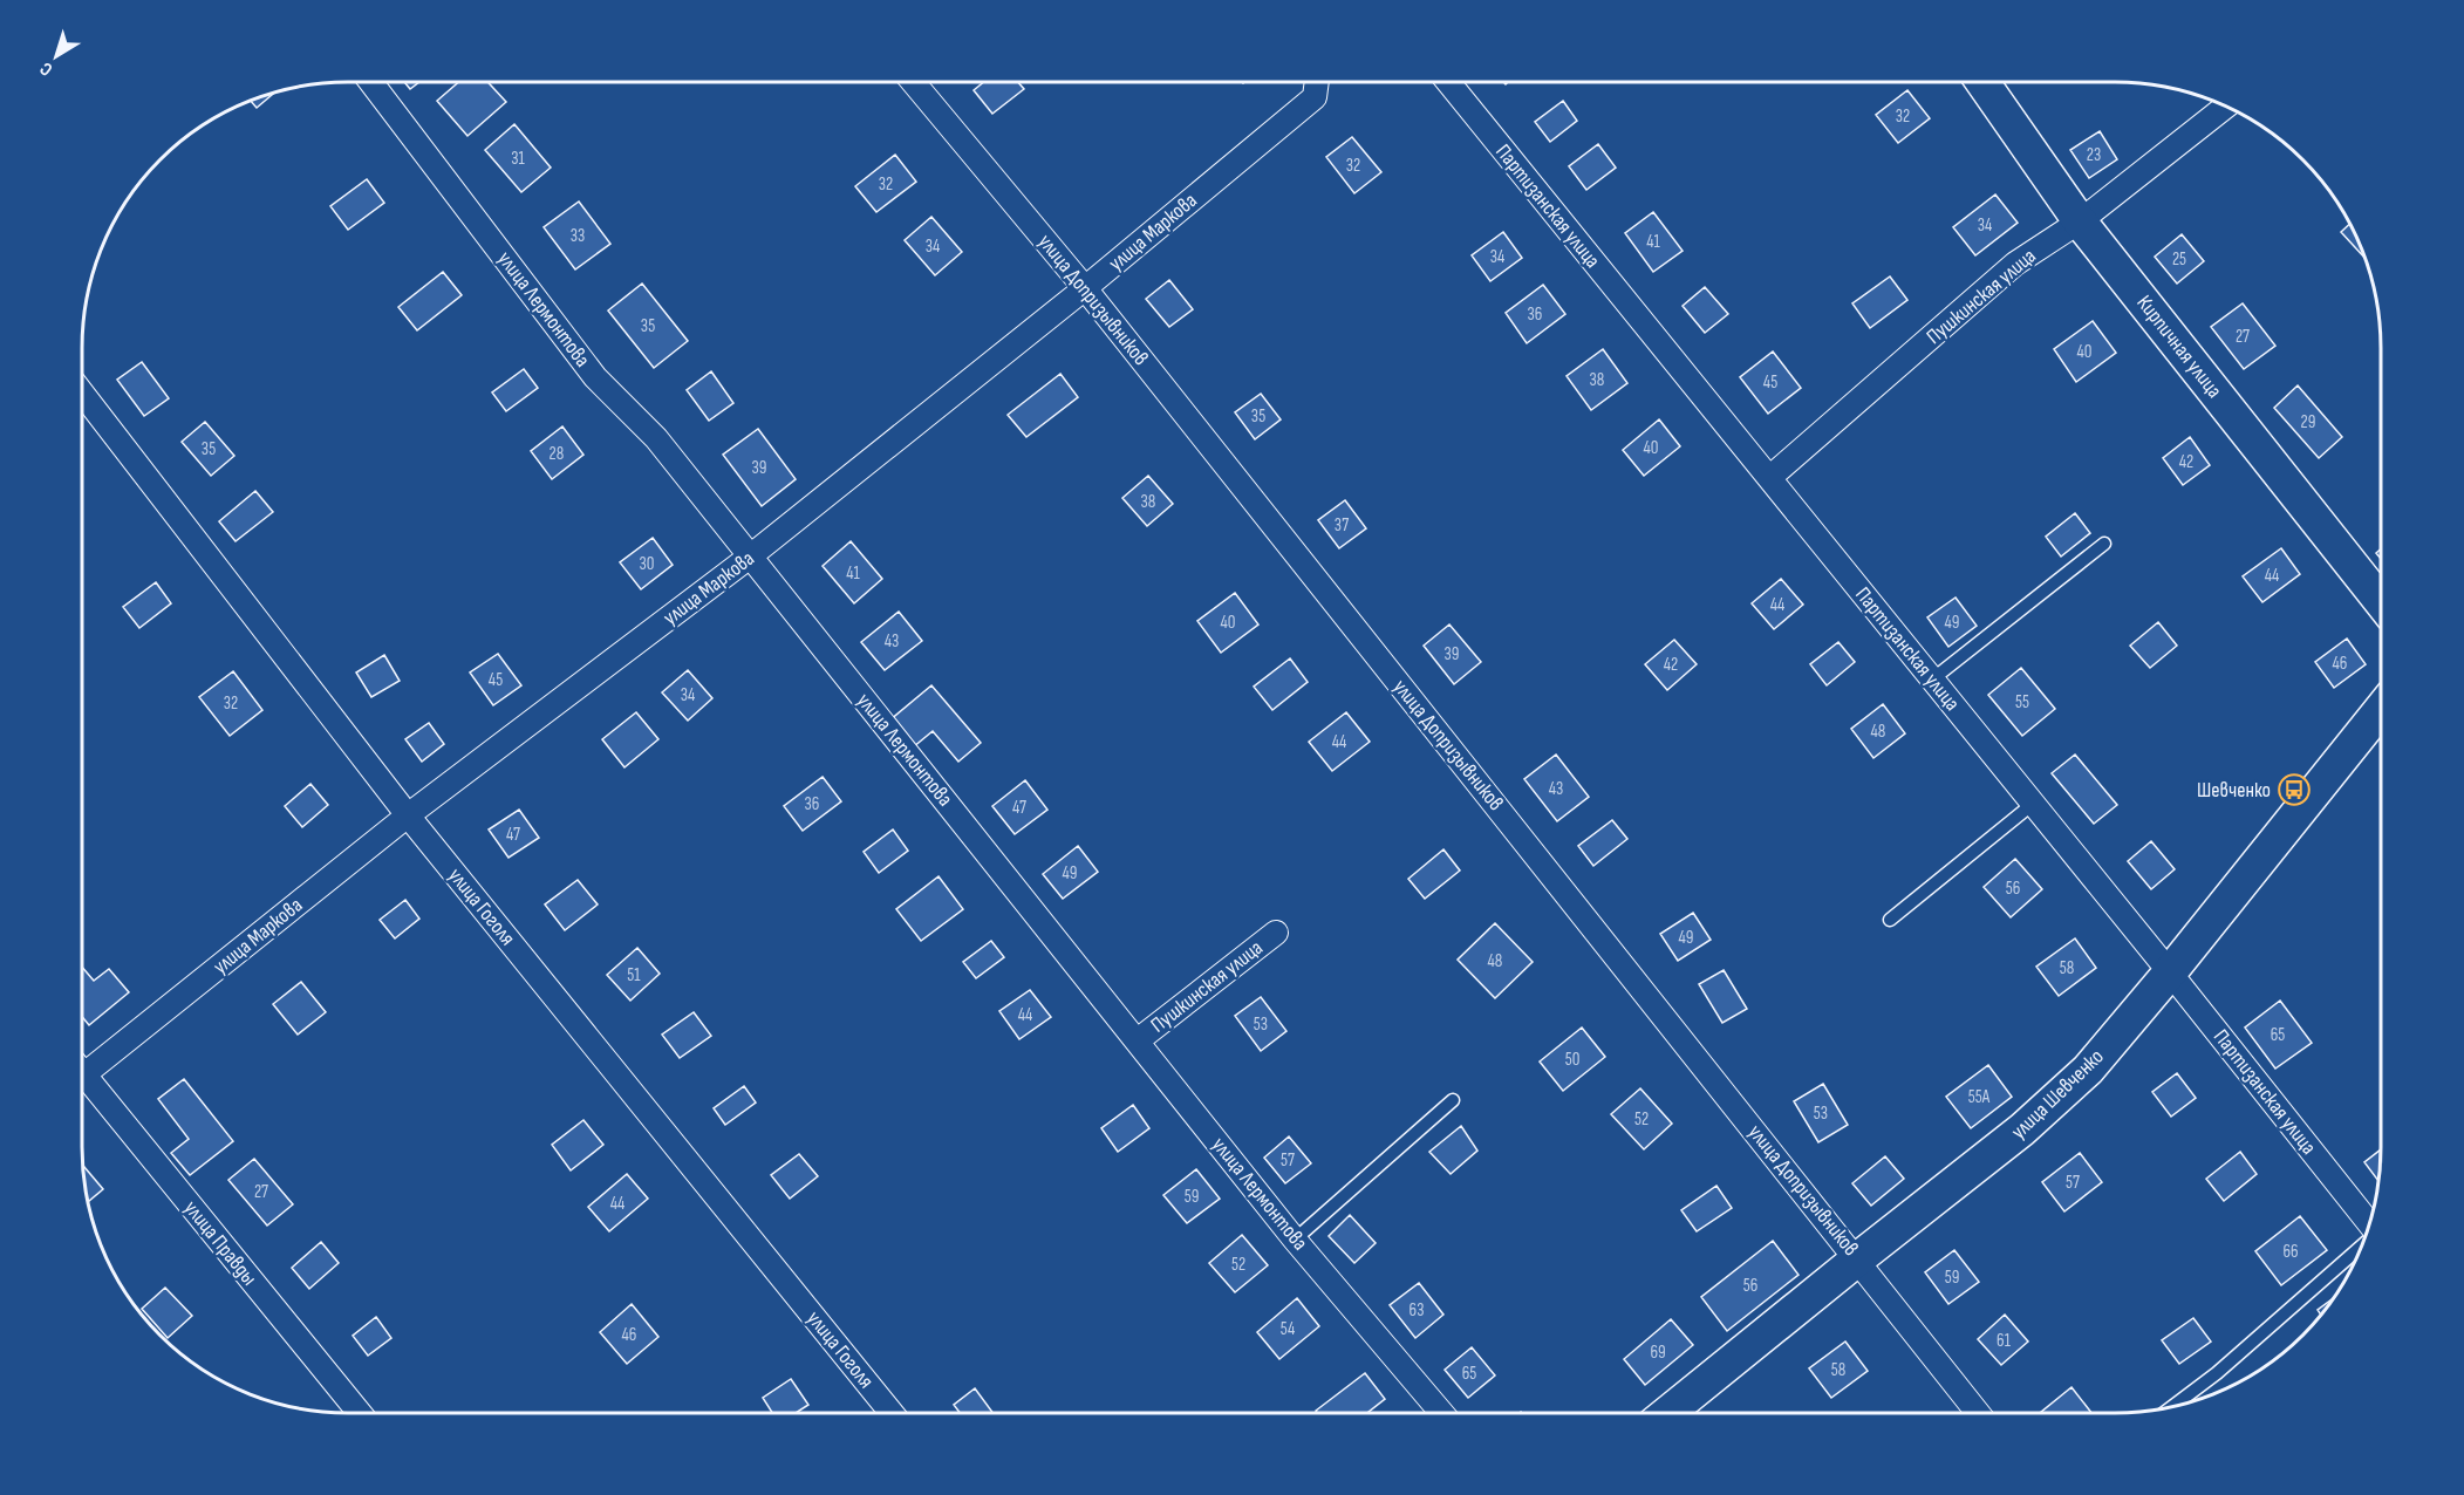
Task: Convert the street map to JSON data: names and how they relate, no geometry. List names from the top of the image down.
{
  "streets": {
    "street": [
      "Партизанская улица",
      "улица Маркова",
      "Пушкинская улица",
      "улица Допризывников",
      "улица Лермонтова",
      "Кирпичная улица",
      "улица Гоголя",
      "улица Шевченко",
      "улица Правды"
    ]
  },
  "crossings": [
    ["Партизанская улица", "Пушкинская улица"],
    ["Партизанская улица", "улица Шевченко"],
    ["улица Маркова", "улица Допризывников"],
    ["улица Маркова", "улица Лермонтова"],
    ["улица Маркова", "улица Гоголя"],
    ["Пушкинская улица", "улица Лермонтова"],
    ["Пушкинская улица", "Кирпичная улица"],
    ["улица Допризывников", "улица Шевченко"]
  ],
  "places": {
    "bus stop": ["Шевченко"]
  },
  "house_numbers": [
    "32",
    "23",
    "31",
    "32",
    "32",
    "34",
    "33",
    "41",
    "34",
    "34",
    "25",
    "36",
    "35",
    "27",
    "40",
    "38",
    "45",
    "35",
    "29",
    "40",
    "35",
    "28",
    "42",
    "39",
    "38",
    "37",
    "30",
    "41",
    "44",
    "44",
    "40",
    "49",
    "43",
    "39",
    "46",
    "42",
    "45",
    "34",
    "55",
    "32",
    "48",
    "44",
    "43",
    "36",
    "47",
    "47",
    "49",
    "56",
    "49",
    "48",
    "58",
    "51",
    "44",
    "53",
    "65",
    "50",
    "55А",
    "53",
    "52",
    "57",
    "57",
    "27",
    "59",
    "44",
    "66",
    "52",
    "59",
    "56",
    "63",
    "54",
    "46",
    "61",
    "69",
    "58",
    "65"
  ],
  "north": "bottom left"
}
